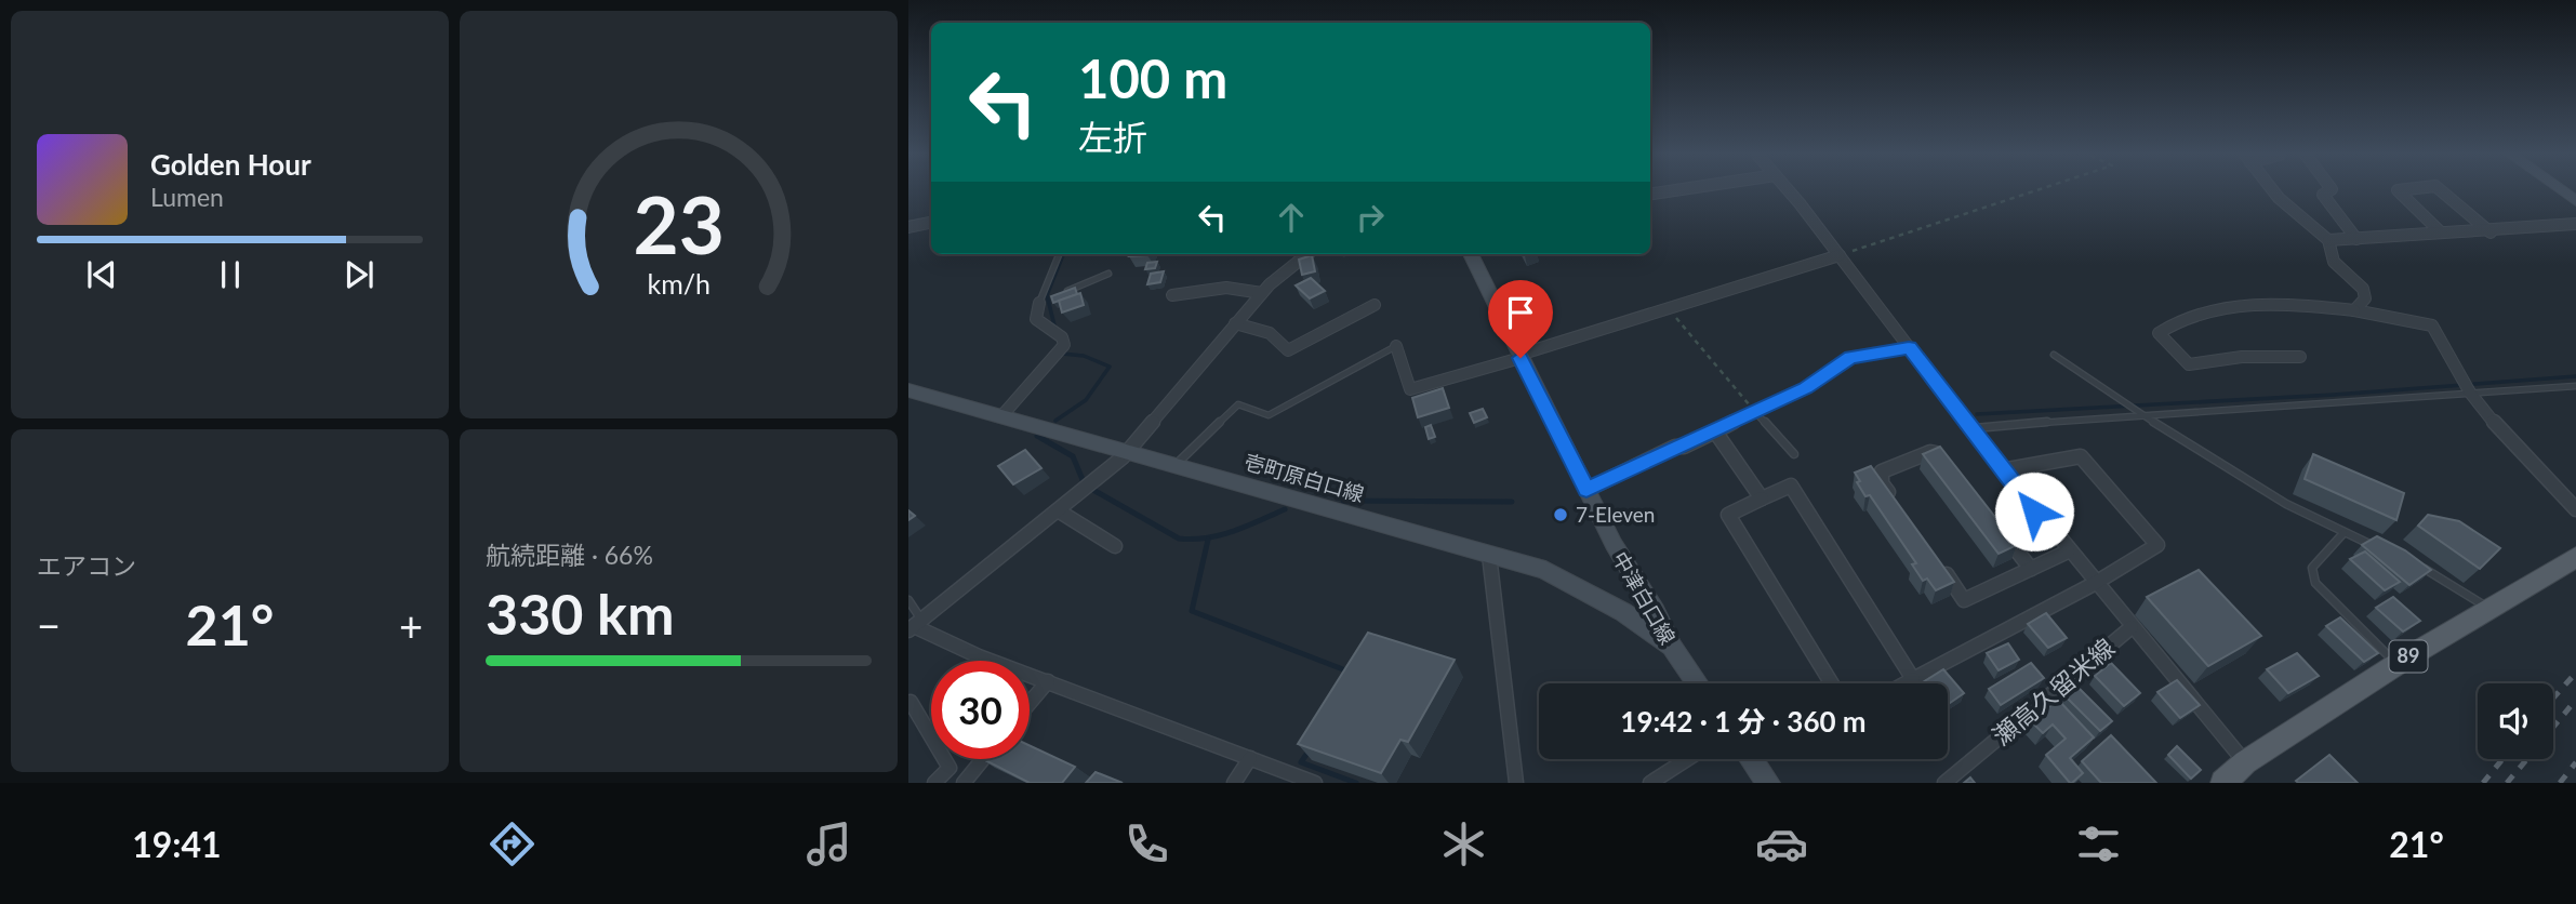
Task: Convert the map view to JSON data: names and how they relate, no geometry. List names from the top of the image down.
{
  "streets": {
    "main road": ["壱町原白口線", "中津白口線", "89"],
    "street": ["瀬高久留米線"]
  },
  "crossings": [
    ["壱町原白口線", "中津白口線"],
    ["89", "瀬高久留米線"]
  ],
  "places": ["7-Eleven"],
  "page": {
    "turn": ["100 m", "左折"],
    "song": ["Golden Hour", "Lumen"],
    "tile": [
      "エアコン",
      ["航続距離 · 66%", "330 km"]
    ],
    "heat": ["−", "21°", "+"],
    "limit": "30",
    "trip": "19:42 · 1 分 · 360 m",
    "tabs": ["19:41", "21°"],
    "gauge": ["23", "km/h"]
  }
}
